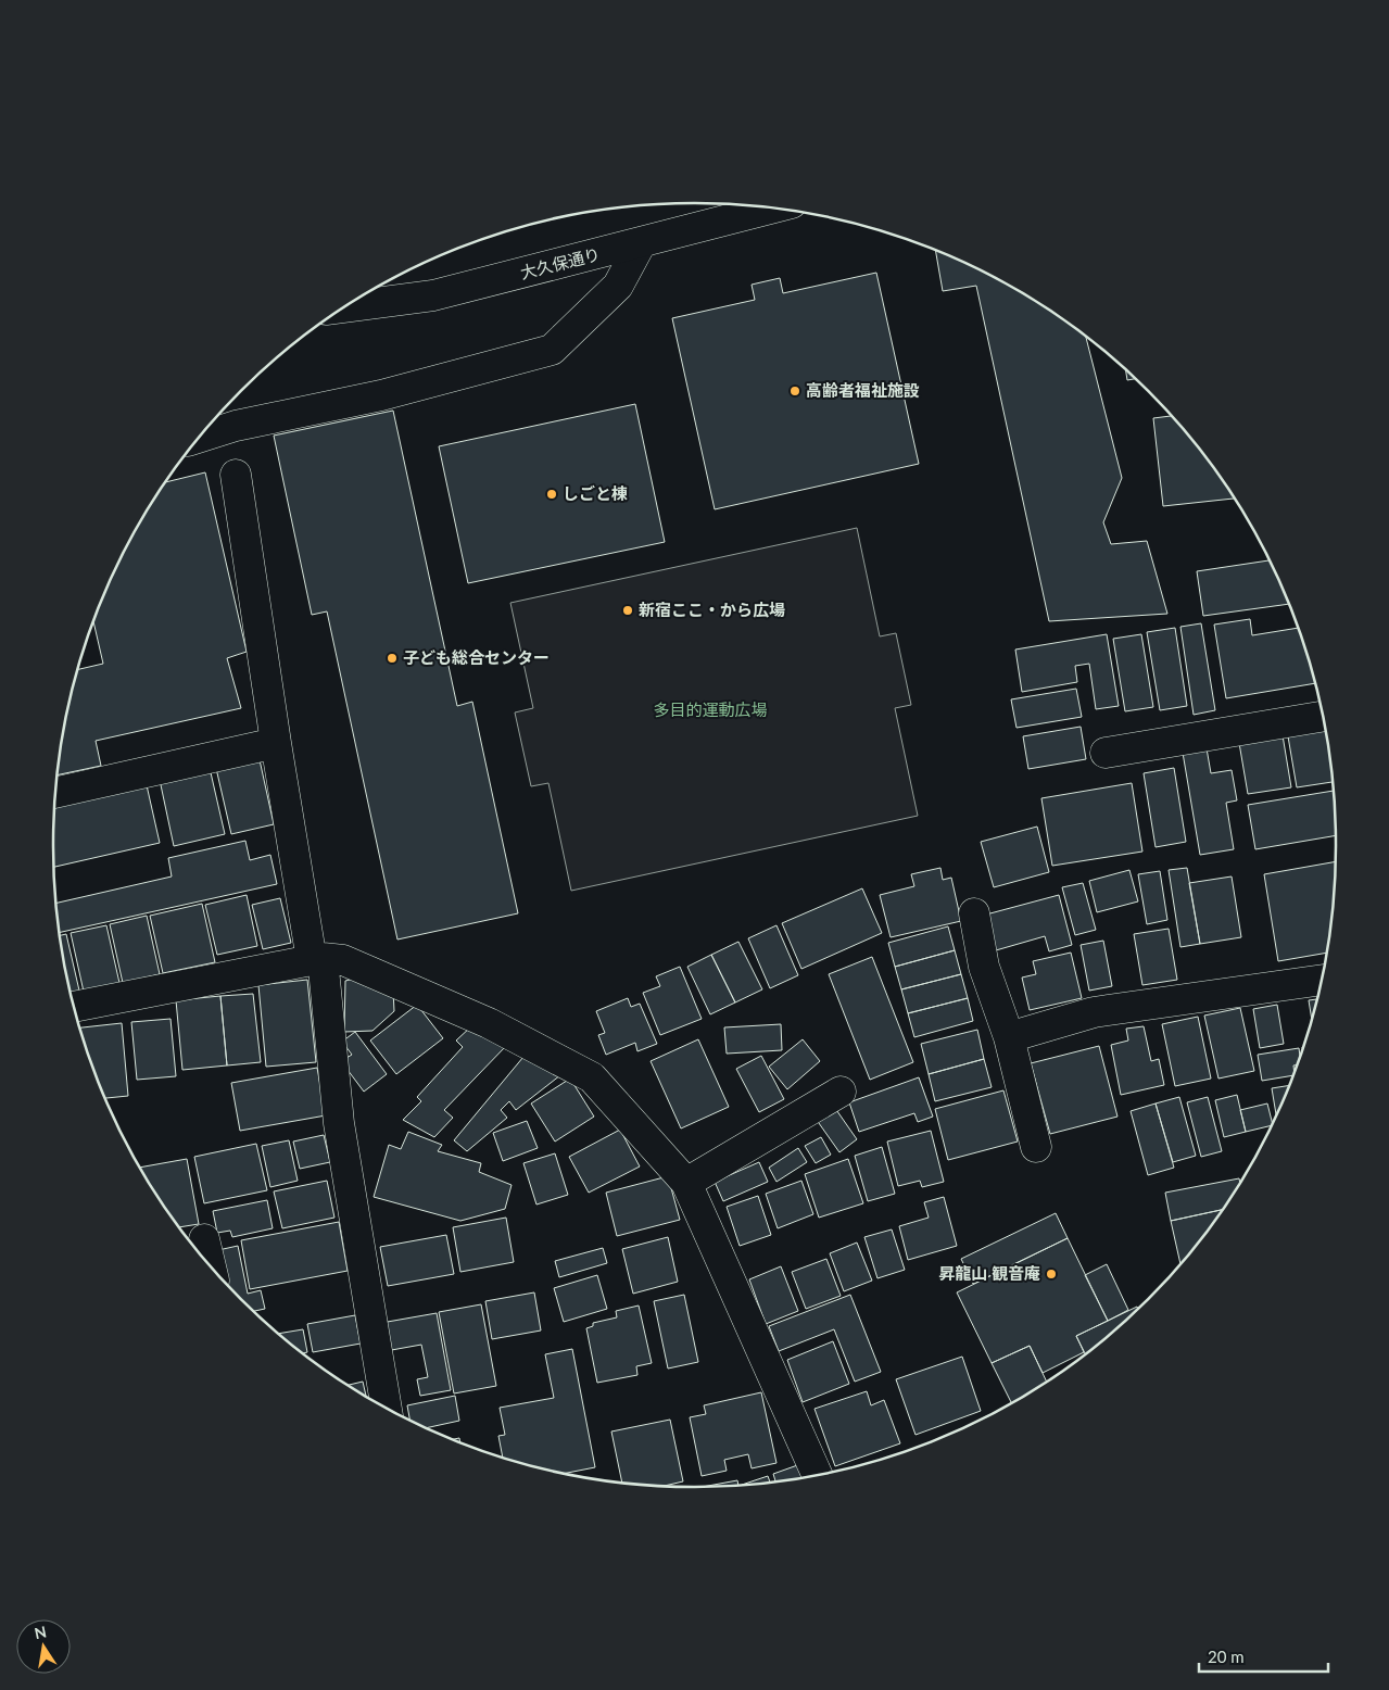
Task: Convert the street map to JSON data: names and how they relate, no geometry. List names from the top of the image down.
{
  "streets": {
    "street": ["大久保通り"]
  },
  "parks": ["多目的運動広場"],
  "places": [
    "高齢者福祉施設",
    "しごと棟",
    "新宿ここ・から広場",
    "子ども総合センター",
    "昇龍山 観音庵"
  ],
  "scale_bar": "20 m",
  "north": "top"
}
